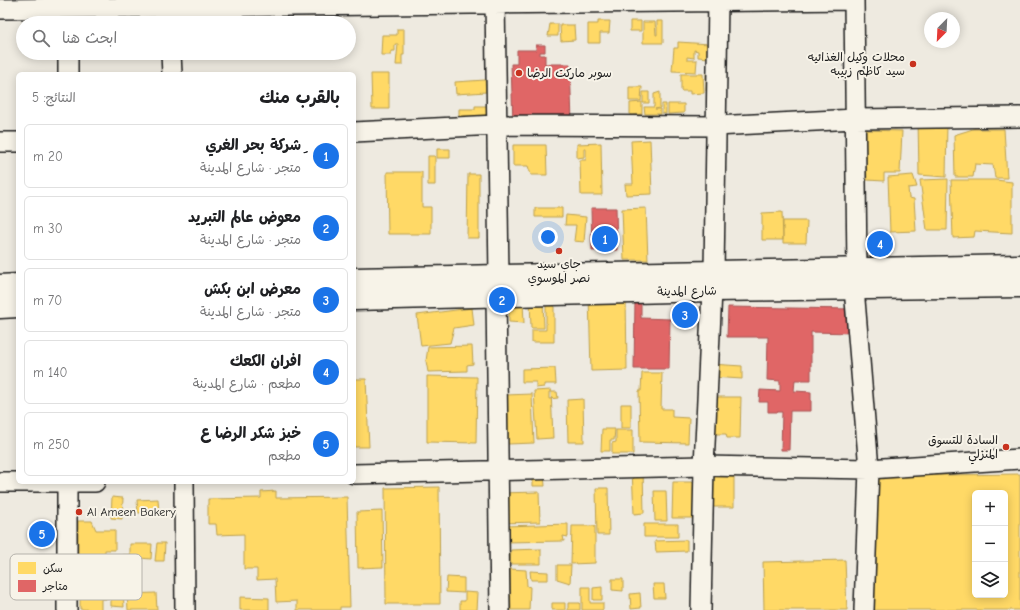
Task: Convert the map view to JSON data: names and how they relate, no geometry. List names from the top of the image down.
{
  "streets": {
    "main road": ["شارع المدينة"]
  },
  "places": [
    "محلات وكيل الغذائيه سيد كاظم زبيبه",
    "سوبر ماركت الرضا",
    "جاي سيد نصر الموسوي",
    "السادة للتسوق المنزلي",
    "Al Ameen Bakery"
  ],
  "legend": ["سكن", "متاجر"],
  "north": "bottom left",
  "page": {
    "search": "ابحث هنا",
    "heading": ["بالقرب منك", "النتائج: 5"],
    "list": [
      {
        "mark": "1",
        "name": "ِشركة بحر الغري",
        "note": "متجر · شارع المدينة",
        "value": "20 m"
      },
      {
        "mark": "2",
        "name": "معوض عالم التبريد",
        "note": "متجر · شارع المدينة",
        "value": "30 m"
      },
      {
        "mark": "3",
        "name": "معرض ابن بكش",
        "note": "متجر · شارع المدينة",
        "value": "70 m"
      },
      {
        "mark": "4",
        "name": "افران الكعك",
        "note": "مطعم · شارع المدينة",
        "value": "140 m"
      },
      {
        "mark": "5",
        "name": "خبز شكر الرضا ع",
        "note": "مطعم",
        "value": "250 m"
      }
    ],
    "pins": [
      "1",
      "4",
      "2",
      "3",
      "5"
    ],
    "map_buttons": ["+", "−"]
  }
}
